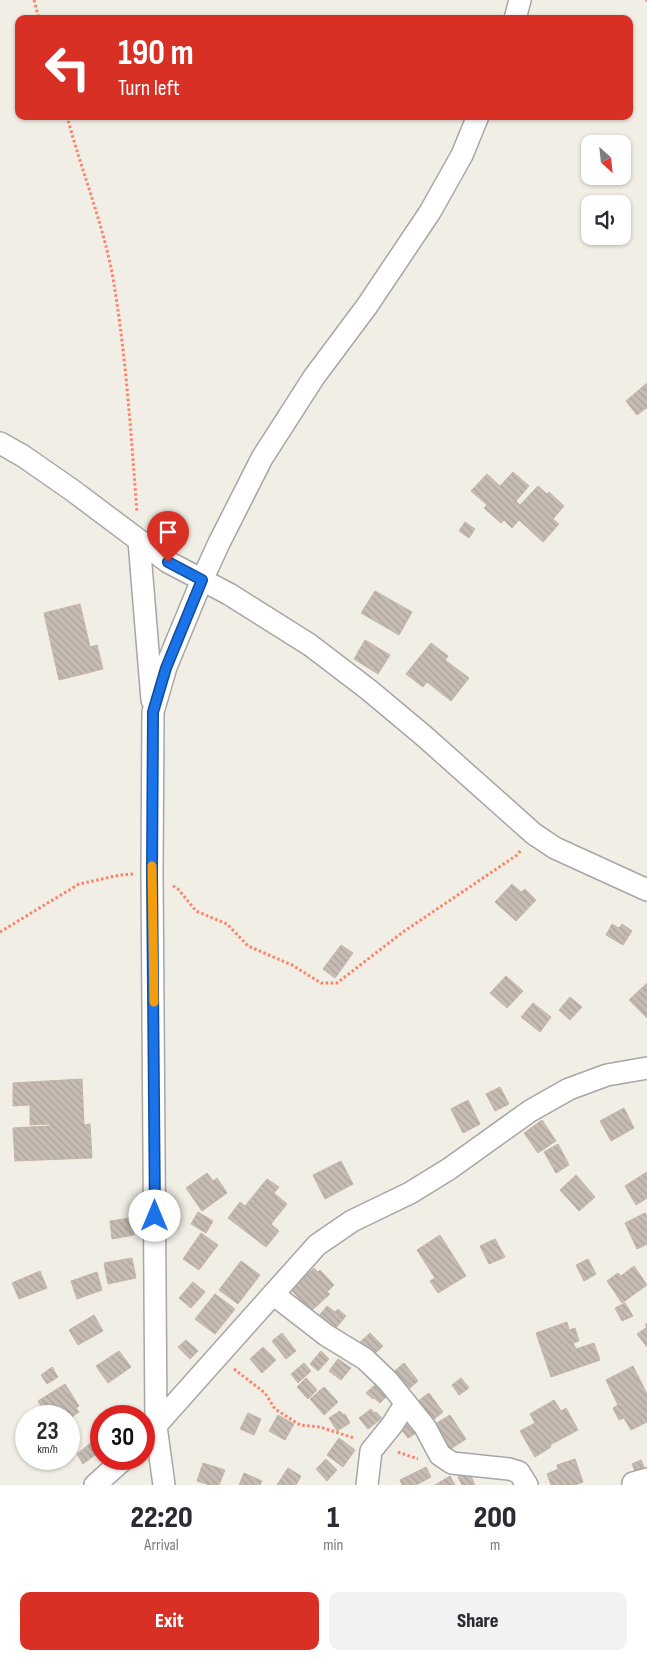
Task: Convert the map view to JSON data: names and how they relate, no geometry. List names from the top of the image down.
{
  "north": "bottom right",
  "page": {
    "turn": ["190 m", "Turn left"],
    "speed": "23 km/h",
    "limit": "30",
    "eta": [
      "22:20",
      "Arrival",
      "1",
      "min",
      "200",
      "m"
    ],
    "buttons": ["Exit", "Share"]
  }
}
